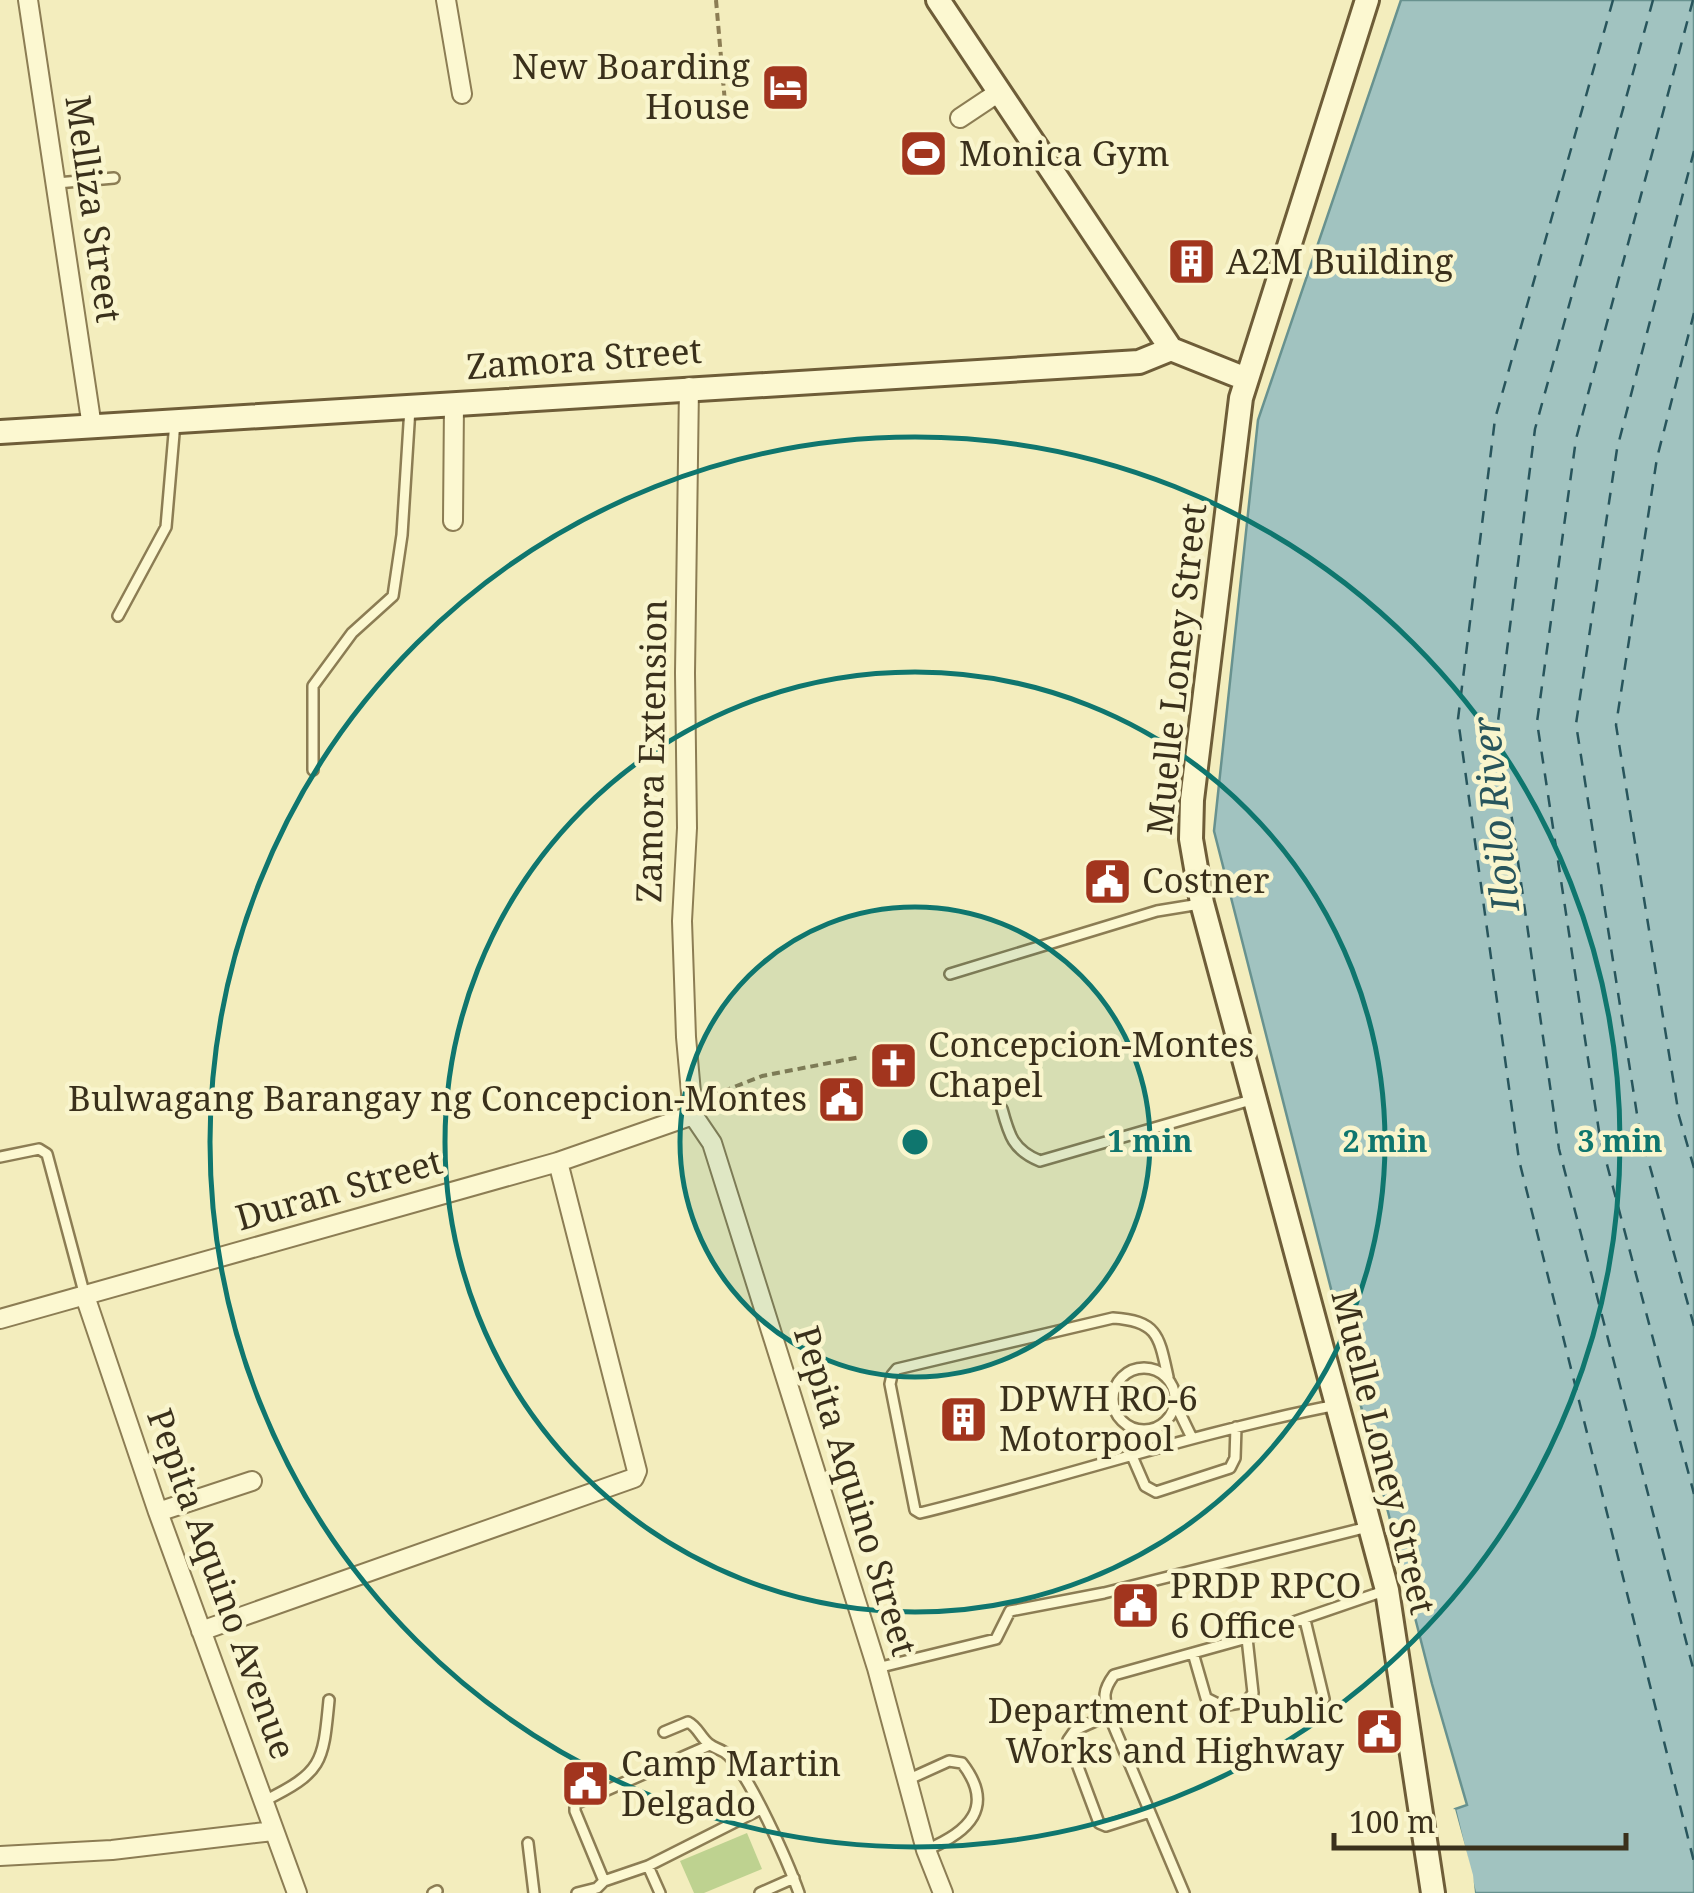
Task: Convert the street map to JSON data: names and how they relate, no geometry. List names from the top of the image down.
{
  "streets": {
    "main road": ["Zamora Street", "Muelle Loney Street"],
    "street": [
      "Melliza Street",
      "Zamora Extension",
      "Duran Street",
      "Pepita Aquino Street",
      "Pepita Aquino Avenue"
    ]
  },
  "crossings": [
    ["Melliza Street", "Zamora Street"],
    ["Zamora Street", "Zamora Extension"],
    ["Zamora Extension", "Duran Street"],
    ["Zamora Extension", "Pepita Aquino Street"],
    ["Duran Street", "Pepita Aquino Street"],
    ["Duran Street", "Pepita Aquino Avenue"]
  ],
  "water": ["Iloilo River"],
  "places": {
    "hotel": ["New Boarding House"],
    "sports": ["Monica Gym"],
    "building": ["A2M Building", "DPWH RO-6 Motorpool"],
    "public building": [
      "Costner",
      "Bulwagang Barangay ng Concepcion-Montes",
      "PRDP RPCO 6 Office",
      "Department of Public Works and Highway",
      "Camp Martin Delgado"
    ],
    "church": ["Concepcion-Montes Chapel"]
  },
  "scale_bar": "100 m",
  "rings": ["1 min", "2 min", "3 min"]
}
